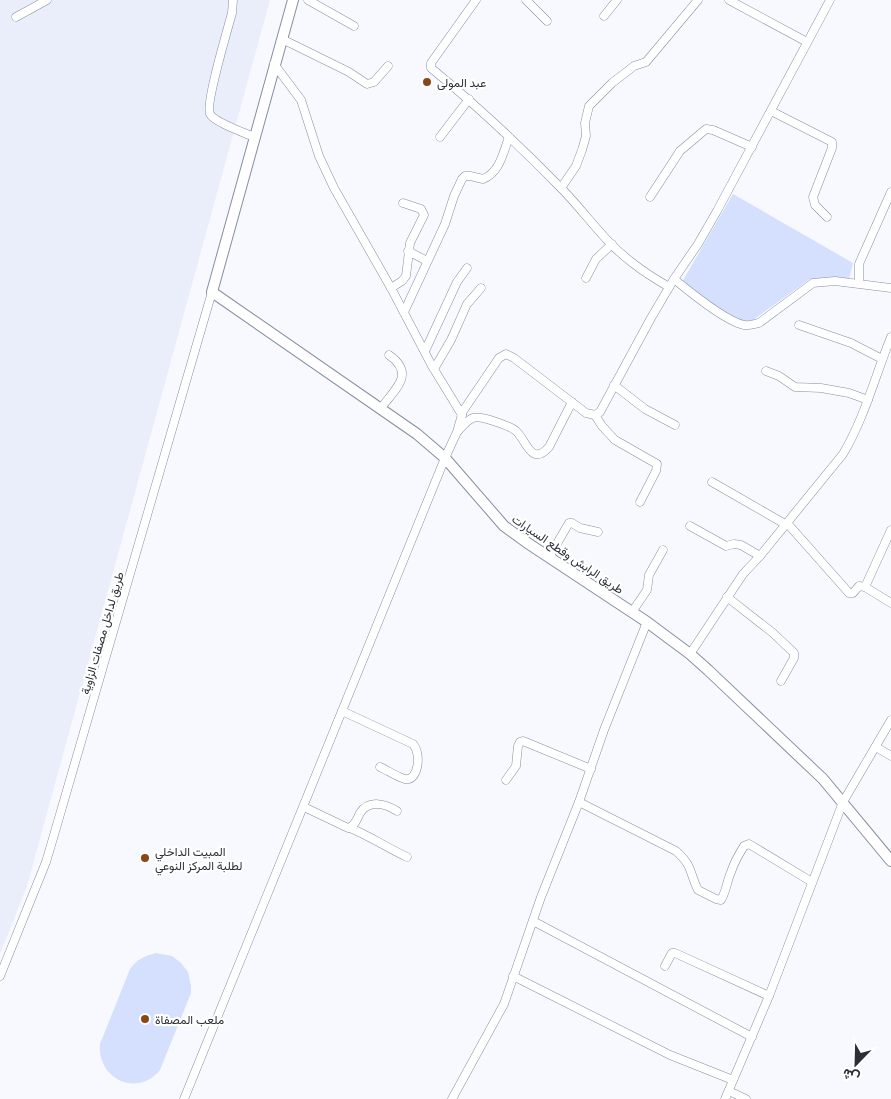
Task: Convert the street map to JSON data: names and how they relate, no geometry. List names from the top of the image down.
{
  "streets": {
    "main road": ["طريق الرابش وقطع السيارات"],
    "street": ["طريق لداخل مصفات الزاوية"]
  },
  "crossings": [
    ["طريق الرابش وقطع السيارات", "طريق لداخل مصفات الزاوية"]
  ],
  "places": ["عبد المولى", "المبيت الداخلي لطلبة المركز النوعي", "ملعب المصفاة"],
  "north": "bottom left"
}
